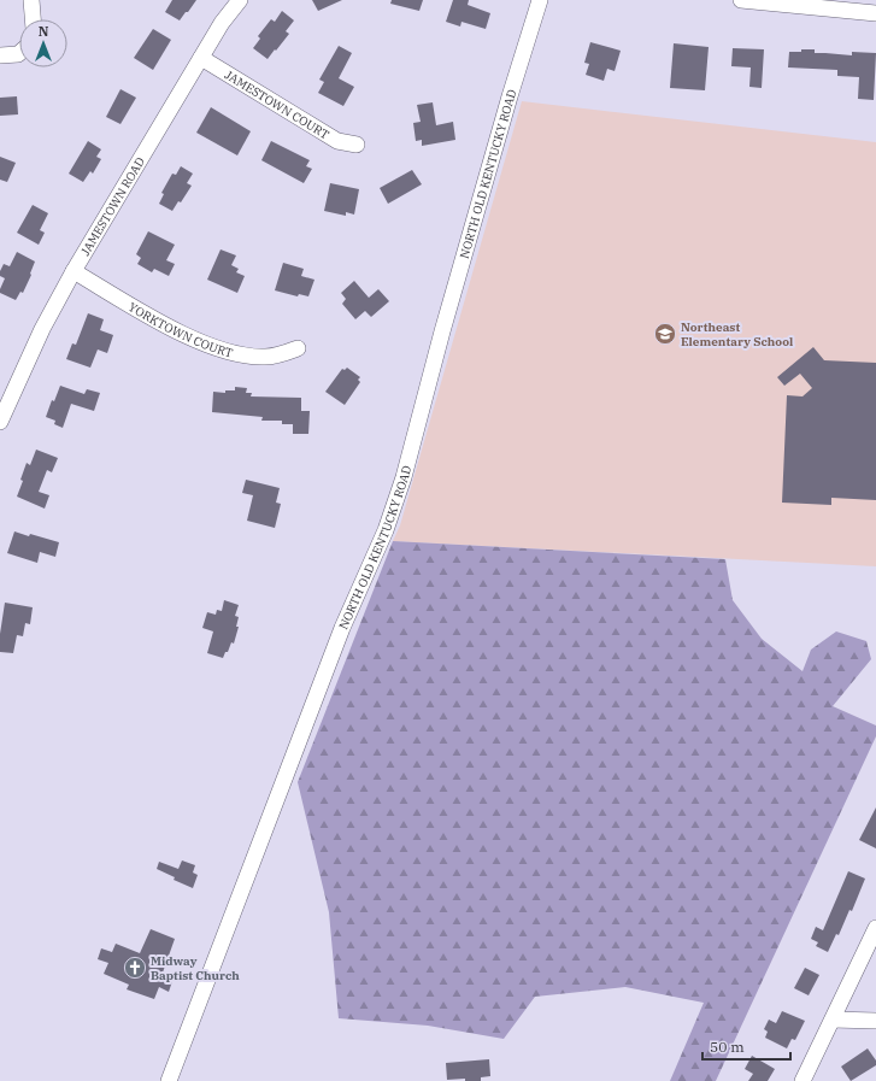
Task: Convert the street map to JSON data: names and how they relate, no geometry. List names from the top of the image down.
{
  "streets": {
    "street": [
      "JAMESTOWN COURT",
      "NORTH OLD KENTUCKY ROAD",
      "JAMESTOWN ROAD",
      "YORKTOWN COURT"
    ]
  },
  "crossings": [
    ["JAMESTOWN COURT", "JAMESTOWN ROAD"],
    ["JAMESTOWN ROAD", "YORKTOWN COURT"]
  ],
  "places": {
    "school or university": ["Northeast Elementary School"],
    "church": ["Midway Baptist Church"]
  },
  "scale_bar": "50 m",
  "north": "top"
}
